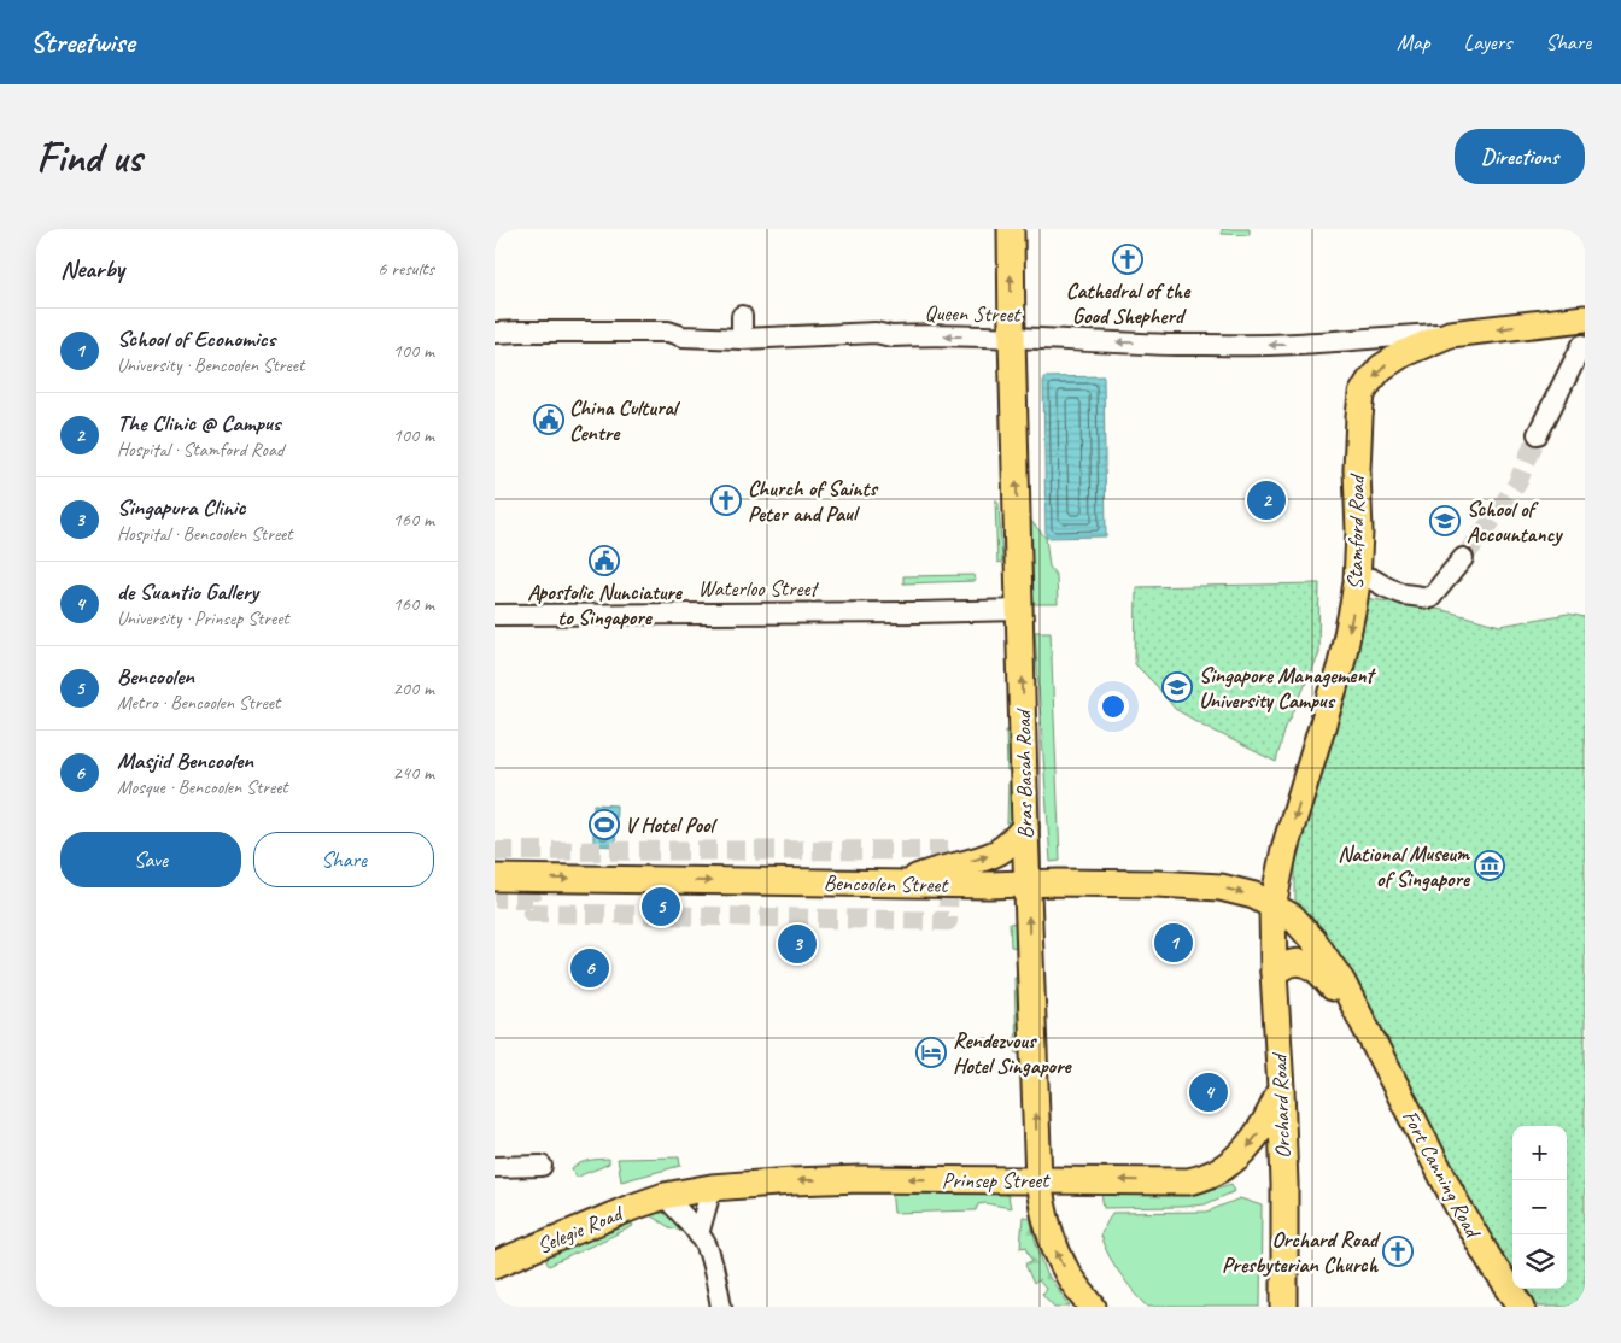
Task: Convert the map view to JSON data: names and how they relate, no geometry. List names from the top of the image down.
{
  "streets": {
    "main road": [
      "Stamford Road",
      "Bras Basah Road",
      "Bencoolen Street",
      "Orchard Road",
      "Fort Canning Road",
      "Prinsep Street",
      "Selegie Road"
    ],
    "street": ["Queen Street", "Waterloo Street"]
  },
  "crossings": [
    ["Queen Street", "Stamford Road"],
    ["Queen Street", "Bras Basah Road"],
    ["Stamford Road", "Bencoolen Street"],
    ["Stamford Road", "Orchard Road"],
    ["Stamford Road", "Fort Canning Road"],
    ["Waterloo Street", "Bras Basah Road"],
    ["Bras Basah Road", "Bencoolen Street"],
    ["Bras Basah Road", "Prinsep Street"],
    ["Bencoolen Street", "Orchard Road"],
    ["Bencoolen Street", "Fort Canning Road"],
    ["Orchard Road", "Fort Canning Road"],
    ["Orchard Road", "Prinsep Street"],
    ["Prinsep Street", "Selegie Road"]
  ],
  "one_way": [
    "Queen Street",
    "Stamford Road",
    "Bras Basah Road",
    "Bencoolen Street",
    "Prinsep Street"
  ],
  "places": {
    "church": ["Cathedral of the Good Shepherd", "Church of Saints Peter and Paul", "Orchard Road Presbyterian Church"],
    "public building": ["China Cultural Centre", "Apostolic Nunciature to Singapore"],
    "school or university": ["School of Accountancy", "Singapore Management University Campus"],
    "sports": ["V Hotel Pool"],
    "museum": ["National Museum of Singapore"],
    "hotel": ["Rendezvous Hotel Singapore"]
  },
  "page": {
    "header": "Streetwise",
    "nav": ["Map", "Layers", "Share"],
    "buttons": [
      "Directions",
      ["Save", "Share"]
    ],
    "title": "Find us",
    "heading": ["Nearby", "6 results"],
    "list": [
      {
        "mark": "1",
        "name": "School of Economics",
        "note": "University · Bencoolen Street",
        "value": "100 m"
      },
      {
        "mark": "2",
        "name": "The Clinic @ Campus",
        "note": "Hospital · Stamford Road",
        "value": "100 m"
      },
      {
        "mark": "3",
        "name": "Singapura Clinic",
        "note": "Hospital · Bencoolen Street",
        "value": "160 m"
      },
      {
        "mark": "4",
        "name": "de Suantio Gallery",
        "note": "University · Prinsep Street",
        "value": "160 m"
      },
      {
        "mark": "5",
        "name": "Bencoolen",
        "note": "Metro · Bencoolen Street",
        "value": "200 m"
      },
      {
        "mark": "6",
        "name": "Masjid Bencoolen",
        "note": "Mosque · Bencoolen Street",
        "value": "240 m"
      }
    ],
    "pins": [
      "2",
      "5",
      "1",
      "3",
      "6",
      "4"
    ],
    "map_buttons": ["+", "−"]
  }
}
